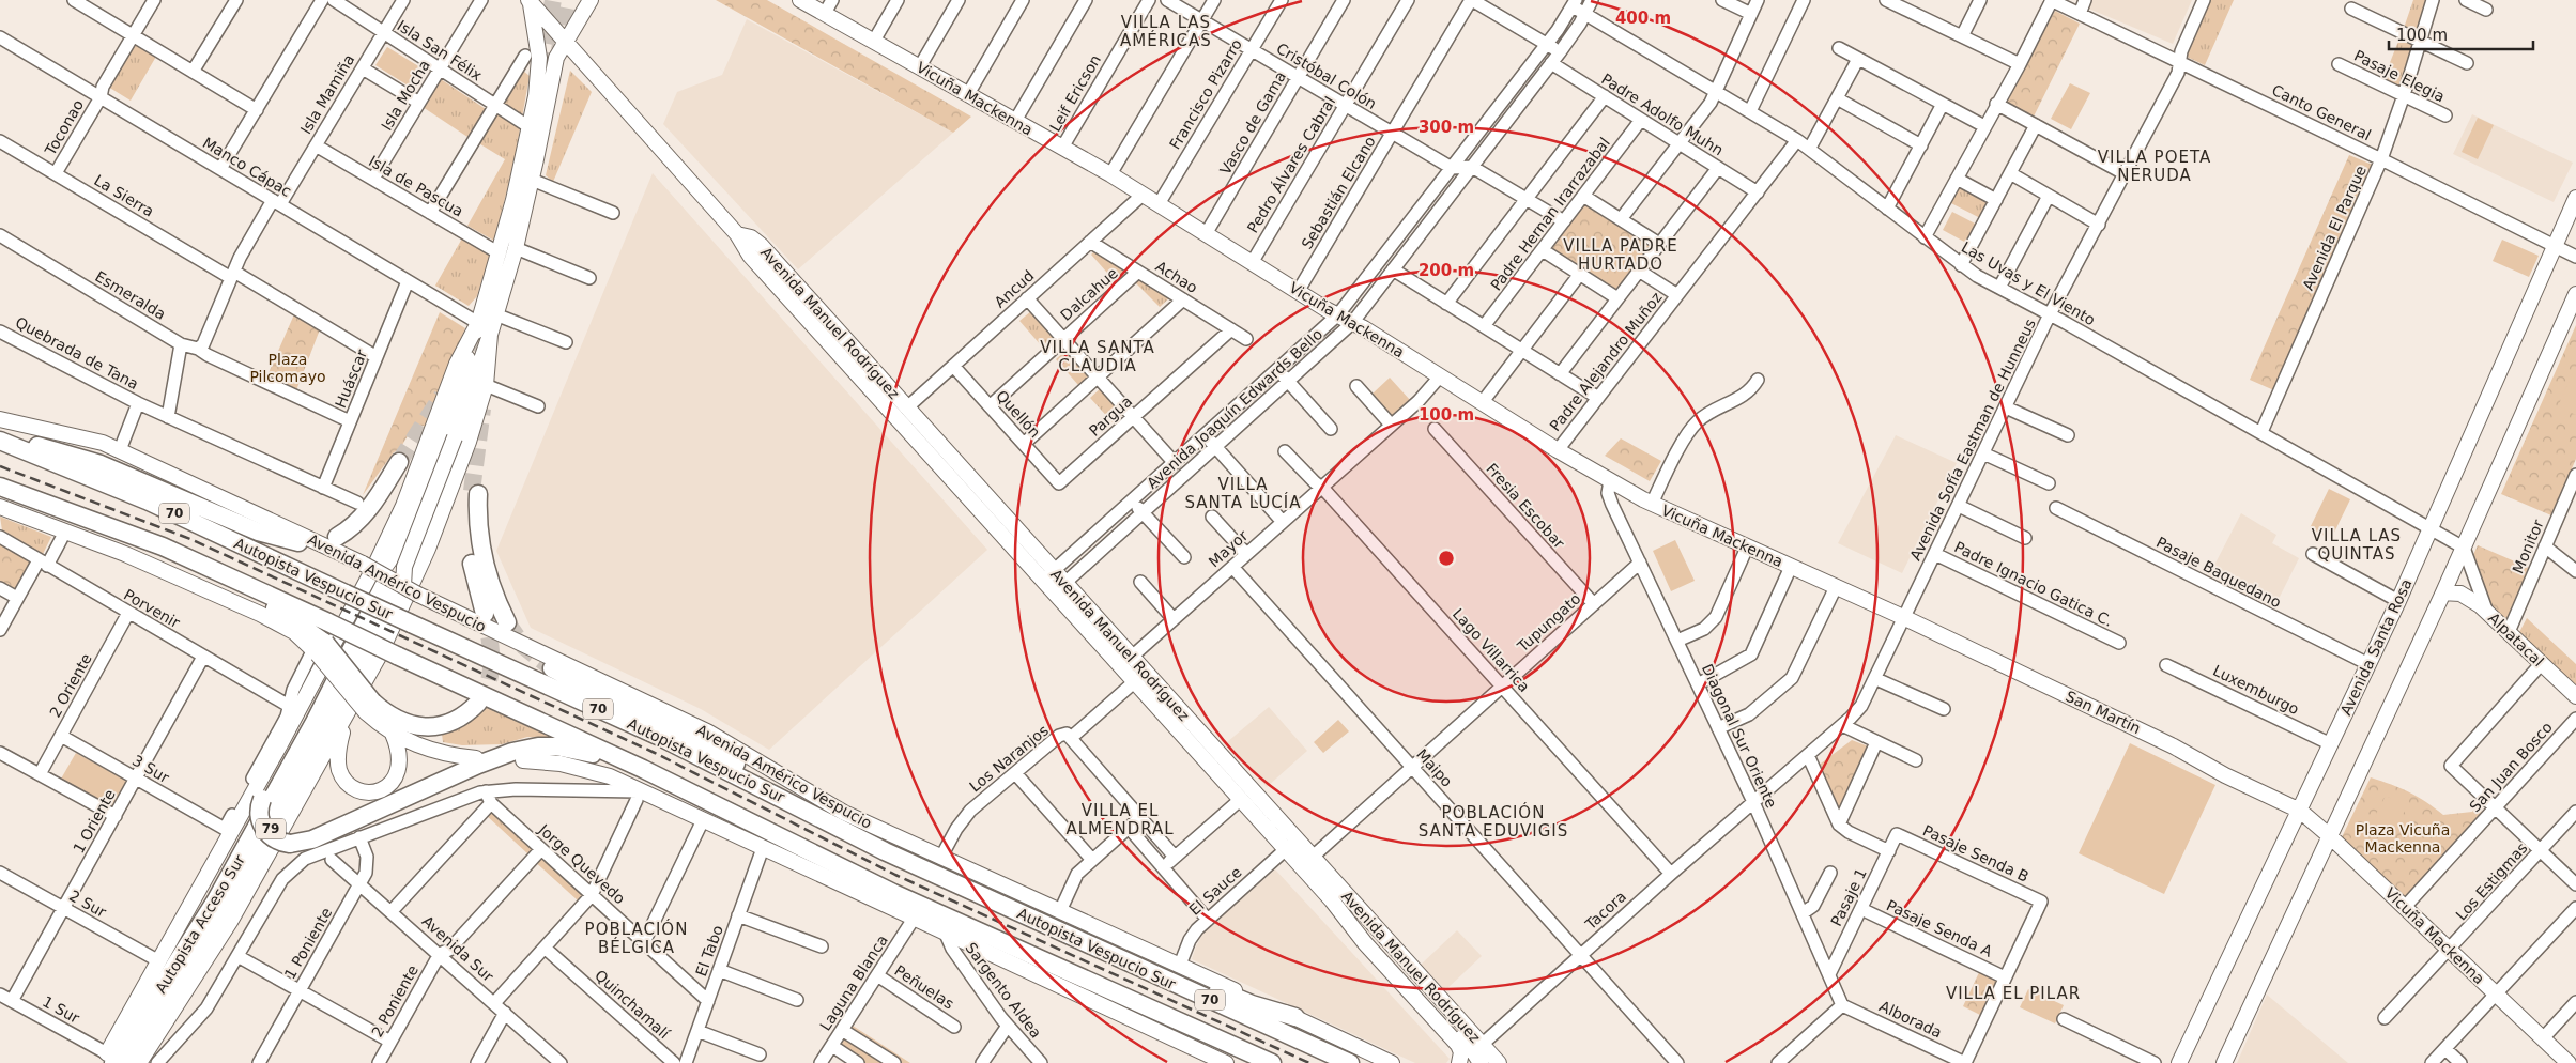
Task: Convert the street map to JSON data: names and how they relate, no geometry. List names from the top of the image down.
{
  "streets": {
    "highway": [
      "70",
      "Autopista Vespucio Sur",
      "79",
      "Autopista Acceso Sur"
    ],
    "main road": [
      "Vicuña Mackenna",
      "Avenida Manuel Rodríguez",
      "Avenida Américo Vespucio",
      "Alpatacal",
      "Avenida Santa Rosa",
      "San Martín"
    ],
    "street": [
      "Isla San Félix",
      "Cristóbal Colón",
      "Pasaje Elegia",
      "Leif Ericson",
      "Isla Mamiña",
      "Francisco Pizarro",
      "Isla Mocha",
      "Canto General",
      "Padre Adolfo Muhn",
      "Vasco de Gama",
      "Toconao",
      "Pedro Álvares Cabral",
      "Manco Cápac",
      "Isla de Pascua",
      "Sebastián Elcano",
      "La Sierra",
      "Padre Hernan Irarrazabal",
      "Avenida El Parque",
      "Achao",
      "Las Uvas y El Viento",
      "Ancud",
      "Dalcahue",
      "Esmeralda",
      "Quebrada de Tana",
      "Padre Alejandro Muñoz",
      "Huáscar",
      "Avenida Joaquín Edwards Bello",
      "Quellón",
      "Pargua",
      "Avenida Sofía Eastman de Hunneus",
      "Fresia Escobar",
      "Monitor",
      "Mayor",
      "Pasaje Baquedano",
      "Padre Ignacio Gatica C.",
      "Porvenir",
      "Tupungato",
      "Lago Villarrica",
      "2 Oriente",
      "Luxemburgo",
      "Diagonal Sur Oriente",
      "Los Naranjos",
      "San Juan Bosco",
      "Maipo",
      "3 Sur",
      "1 Oriente",
      "Pasaje Senda B",
      "Jorge Quevedo",
      "Los Estigmas",
      "El Sauce",
      "Pasaje 1",
      "2 Sur",
      "Tacora",
      "Pasaje Senda A",
      "1 Poniente",
      "Avenida Sur",
      "El Tabo",
      "Laguna Blanca",
      "Peñuelas",
      "Sargento Aldea",
      "2 Poniente",
      "Quinchamalí",
      "1 Sur",
      "Alborada"
    ]
  },
  "crossings": [
    ["Isla San Félix", "Isla Mamiña"],
    ["Isla San Félix", "Isla Mocha"],
    ["Cristóbal Colón", "Francisco Pizarro"],
    ["Cristóbal Colón", "Vasco de Gama"],
    ["Cristóbal Colón", "Pedro Álvares Cabral"],
    ["Cristóbal Colón", "Sebastián Elcano"],
    ["Cristóbal Colón", "Avenida Joaquín Edwards Bello"],
    ["Pasaje Elegia", "Avenida El Parque"],
    ["Leif Ericson", "Vicuña Mackenna"],
    ["Isla Mamiña", "Manco Cápac"],
    ["Isla Mamiña", "Isla de Pascua"],
    ["Isla Mamiña", "La Sierra"],
    ["Francisco Pizarro", "Vicuña Mackenna"],
    ["Isla Mocha", "Isla de Pascua"],
    ["Vicuña Mackenna", "Vasco de Gama"],
    ["Vicuña Mackenna", "Pedro Álvares Cabral"],
    ["Vicuña Mackenna", "Sebastián Elcano"],
    ["Vicuña Mackenna", "Ancud"],
    ["Vicuña Mackenna", "Padre Alejandro Muñoz"],
    ["Vicuña Mackenna", "Avenida Joaquín Edwards Bello"],
    ["Vicuña Mackenna", "Avenida Sofía Eastman de Hunneus"],
    ["Vicuña Mackenna", "Mayor"],
    ["Vicuña Mackenna", "Avenida Santa Rosa"],
    ["Vicuña Mackenna", "San Martín"],
    ["Vicuña Mackenna", "Diagonal Sur Oriente"],
    ["Vicuña Mackenna", "San Juan Bosco"],
    ["Vicuña Mackenna", "Los Estigmas"],
    ["Canto General", "Avenida El Parque"],
    ["Canto General", "Avenida Sofía Eastman de Hunneus"],
    ["Canto General", "Avenida Santa Rosa"],
    ["Padre Adolfo Muhn", "Padre Hernan Irarrazabal"],
    ["Padre Adolfo Muhn", "Padre Alejandro Muñoz"],
    ["Padre Adolfo Muhn", "Avenida Joaquín Edwards Bello"],
    ["Toconao", "Manco Cápac"],
    ["Toconao", "La Sierra"],
    ["Manco Cápac", "Huáscar"],
    ["La Sierra", "Huáscar"],
    ["Avenida El Parque", "Las Uvas y El Viento"],
    ["Achao", "Ancud"],
    ["Achao", "Dalcahue"],
    ["Achao", "Pargua"],
    ["Las Uvas y El Viento", "Padre Alejandro Muñoz"],
    ["Las Uvas y El Viento", "Avenida Joaquín Edwards Bello"],
    ["Las Uvas y El Viento", "Avenida Sofía Eastman de Hunneus"],
    ["Las Uvas y El Viento", "Avenida Santa Rosa"],
    ["Ancud", "Avenida Manuel Rodríguez"],
    ["Ancud", "Quellón"],
    ["Dalcahue", "Quellón"],
    ["Avenida Manuel Rodríguez", "Avenida Joaquín Edwards Bello"],
    ["Avenida Manuel Rodríguez", "Mayor"],
    ["Avenida Manuel Rodríguez", "Tupungato"],
    ["Avenida Manuel Rodríguez", "Los Naranjos"],
    ["Avenida Manuel Rodríguez", "El Sauce"],
    ["Avenida Manuel Rodríguez", "Tacora"],
    ["Quellón", "Pargua"],
    ["Avenida Sofía Eastman de Hunneus", "Padre Ignacio Gatica C."],
    ["Avenida Sofía Eastman de Hunneus", "San Martín"],
    ["Avenida Sofía Eastman de Hunneus", "Diagonal Sur Oriente"],
    ["Avenida Sofía Eastman de Hunneus", "Tacora"],
    ["Fresia Escobar", "Tupungato"],
    ["Monitor", "Alpatacal"],
    ["Mayor", "Lago Villarrica"],
    ["Mayor", "Maipo"],
    ["Pasaje Baquedano", "Avenida Santa Rosa"],
    ["Avenida Américo Vespucio", "Los Naranjos"],
    ["Avenida Américo Vespucio", "El Sauce"],
    ["Avenida Américo Vespucio", "Autopista Acceso Sur"],
    ["Porvenir", "2 Oriente"],
    ["Porvenir", "1 Oriente"],
    ["Tupungato", "Lago Villarrica"],
    ["Tupungato", "Diagonal Sur Oriente"],
    ["Tupungato", "Maipo"],
    ["Avenida Santa Rosa", "Luxemburgo"],
    ["Avenida Santa Rosa", "San Martín"],
    ["Lago Villarrica", "Tacora"],
    ["2 Oriente", "3 Sur"],
    ["Diagonal Sur Oriente", "Pasaje 1"],
    ["Diagonal Sur Oriente", "Tacora"],
    ["Diagonal Sur Oriente", "Alborada"],
    ["Maipo", "Tacora"],
    ["3 Sur", "1 Oriente"],
    ["1 Oriente", "2 Sur"],
    ["1 Oriente", "1 Sur"],
    ["Pasaje Senda B", "Pasaje 1"],
    ["Pasaje Senda B", "Pasaje Senda A"],
    ["Jorge Quevedo", "El Tabo"],
    ["Pasaje 1", "Pasaje Senda A"],
    ["Autopista Acceso Sur", "1 Sur"],
    ["1 Poniente", "Avenida Sur"],
    ["Avenida Sur", "2 Poniente"],
    ["Laguna Blanca", "Peñuelas"]
  ],
  "districts": [
    "VILLA LAS AMÉRICAS",
    "VILLA POETA NERUDA",
    "VILLA PADRE HURTADO",
    "VILLA SANTA CLAUDIA",
    "VILLA SANTA LUCÍA",
    "VILLA LAS QUINTAS",
    "VILLA EL ALMENDRAL",
    "POBLACIÓN SANTA EDUVIGIS",
    "POBLACIÓN BÉLGICA",
    "VILLA EL PILAR"
  ],
  "parks": ["Plaza Pilcomayo", "Plaza Vicuña Mackenna"],
  "scale_bar": "100 m",
  "rings": [
    "400 m",
    "300 m",
    "200 m",
    "100 m"
  ]
}
